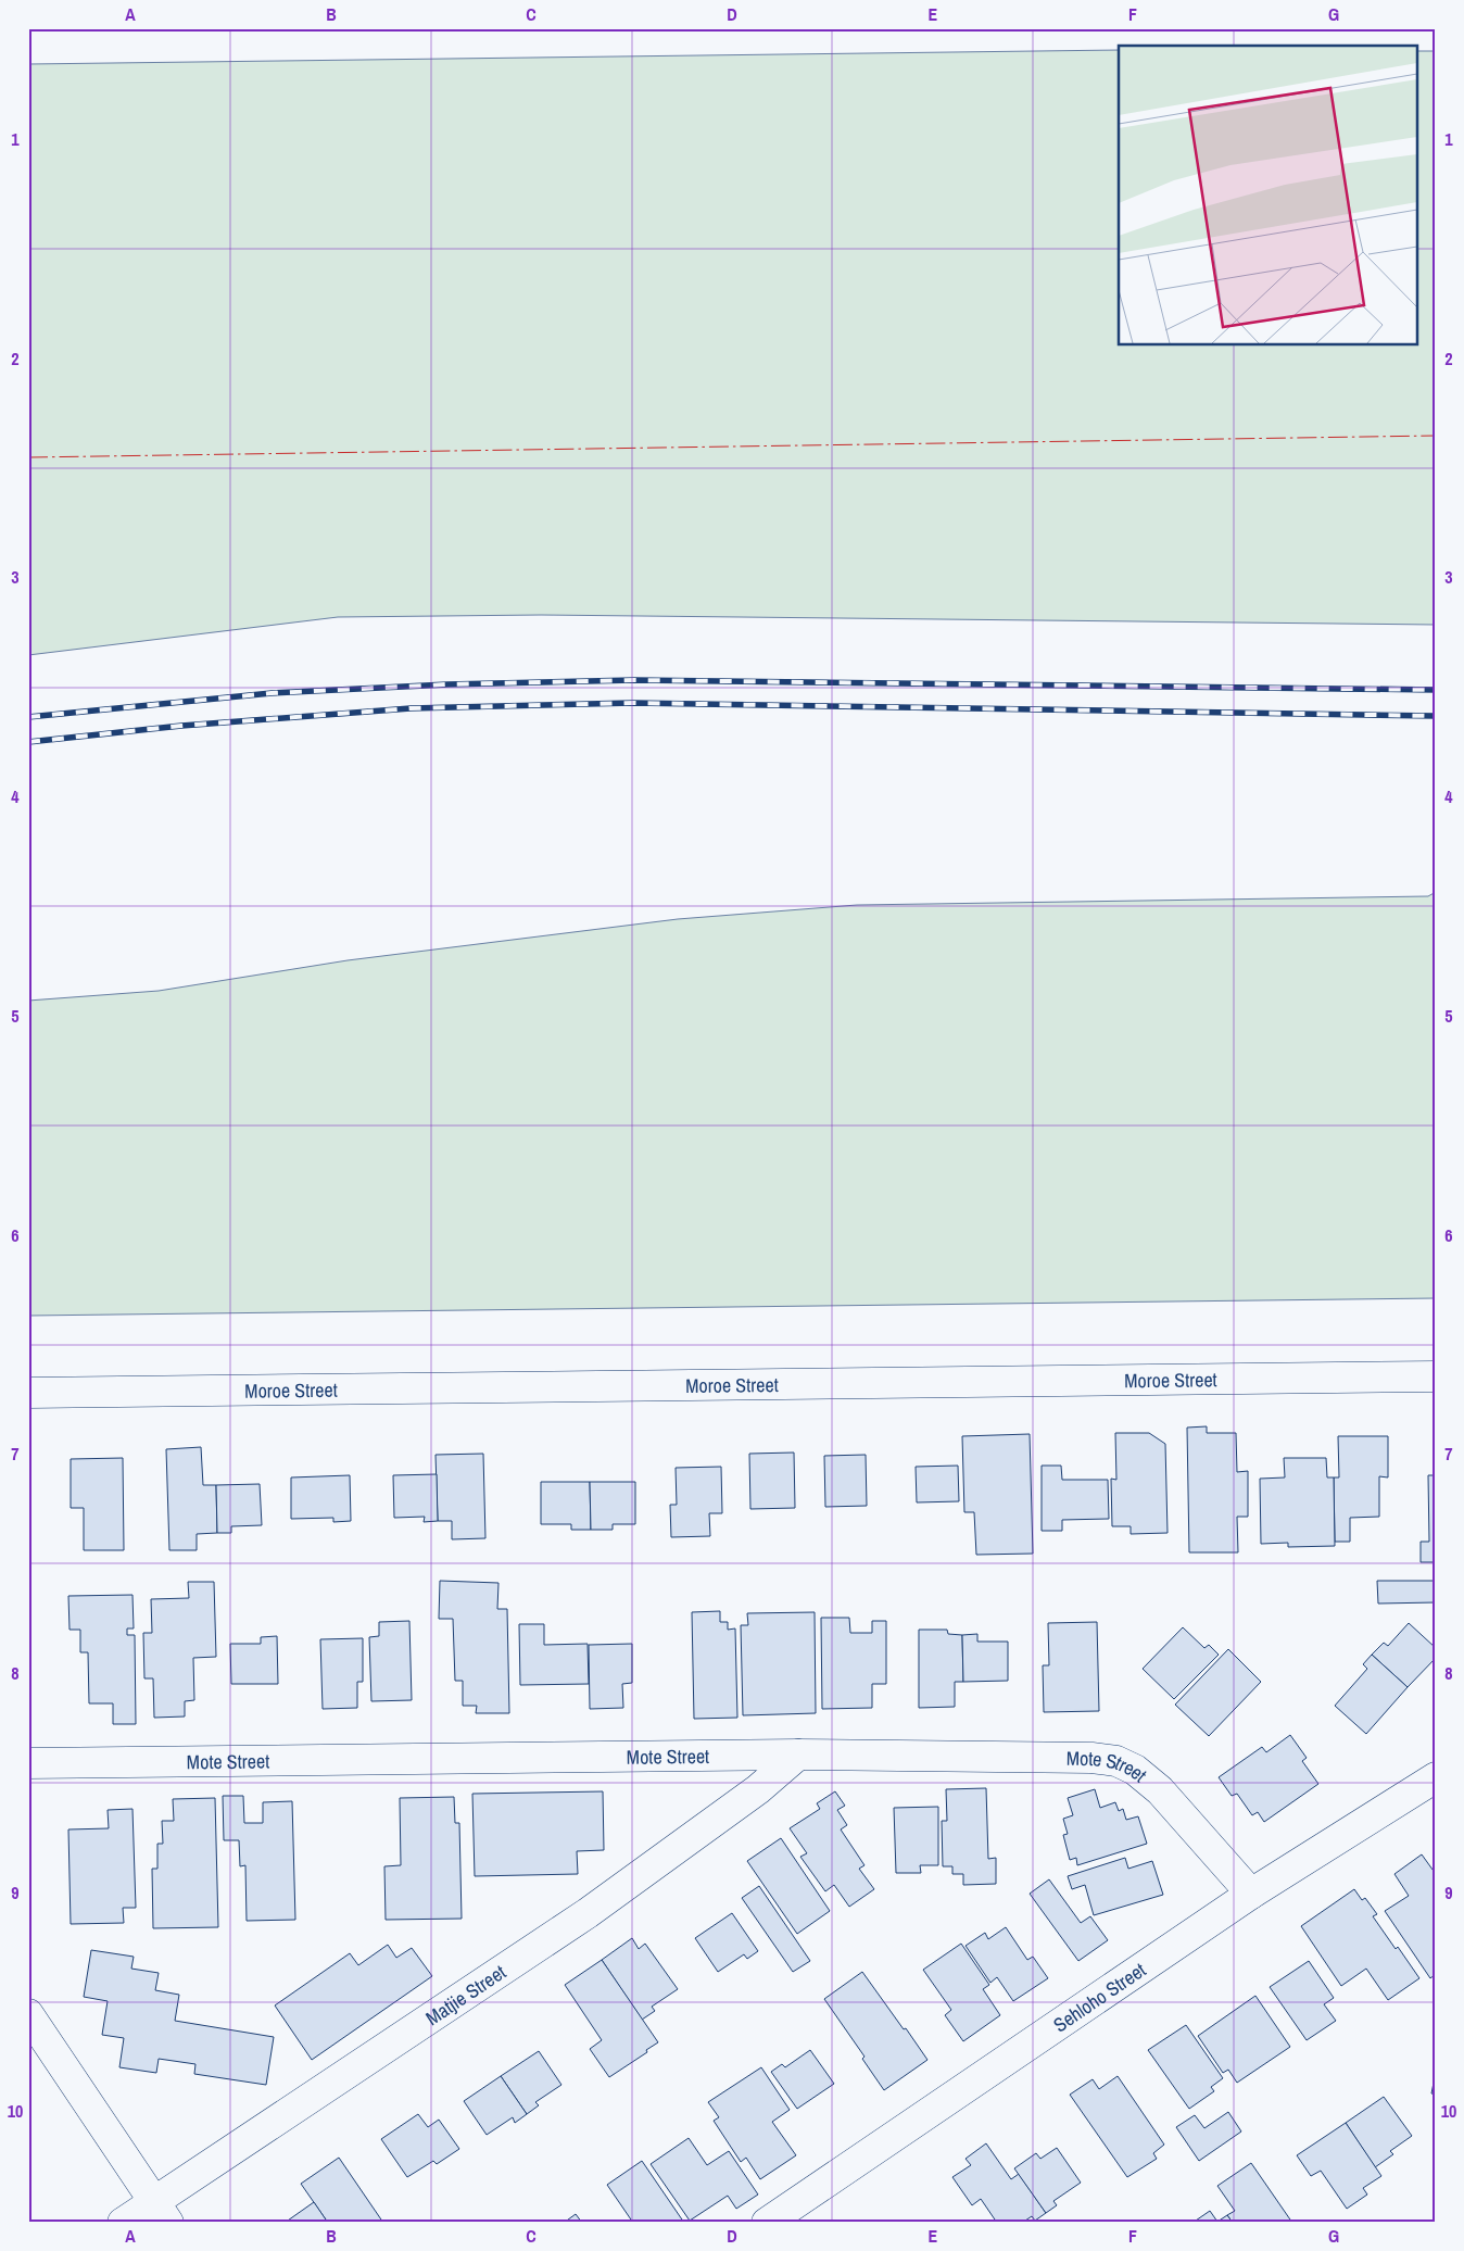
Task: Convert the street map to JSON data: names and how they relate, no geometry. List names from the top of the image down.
{
  "streets": {
    "street": [
      "Moroe Street",
      "Mote Street",
      "Matjie Street",
      "Sehloho Street"
    ]
  },
  "crossings": [
    ["Mote Street", "Matjie Street"],
    ["Mote Street", "Sehloho Street"]
  ],
  "grid": {
    "columns": [
      "A",
      "B",
      "C",
      "D",
      "E",
      "F",
      "G"
    ],
    "rows": [
      "1",
      "2",
      "3",
      "4",
      "5",
      "6",
      "7",
      "8",
      "9",
      "10"
    ]
  }
}
